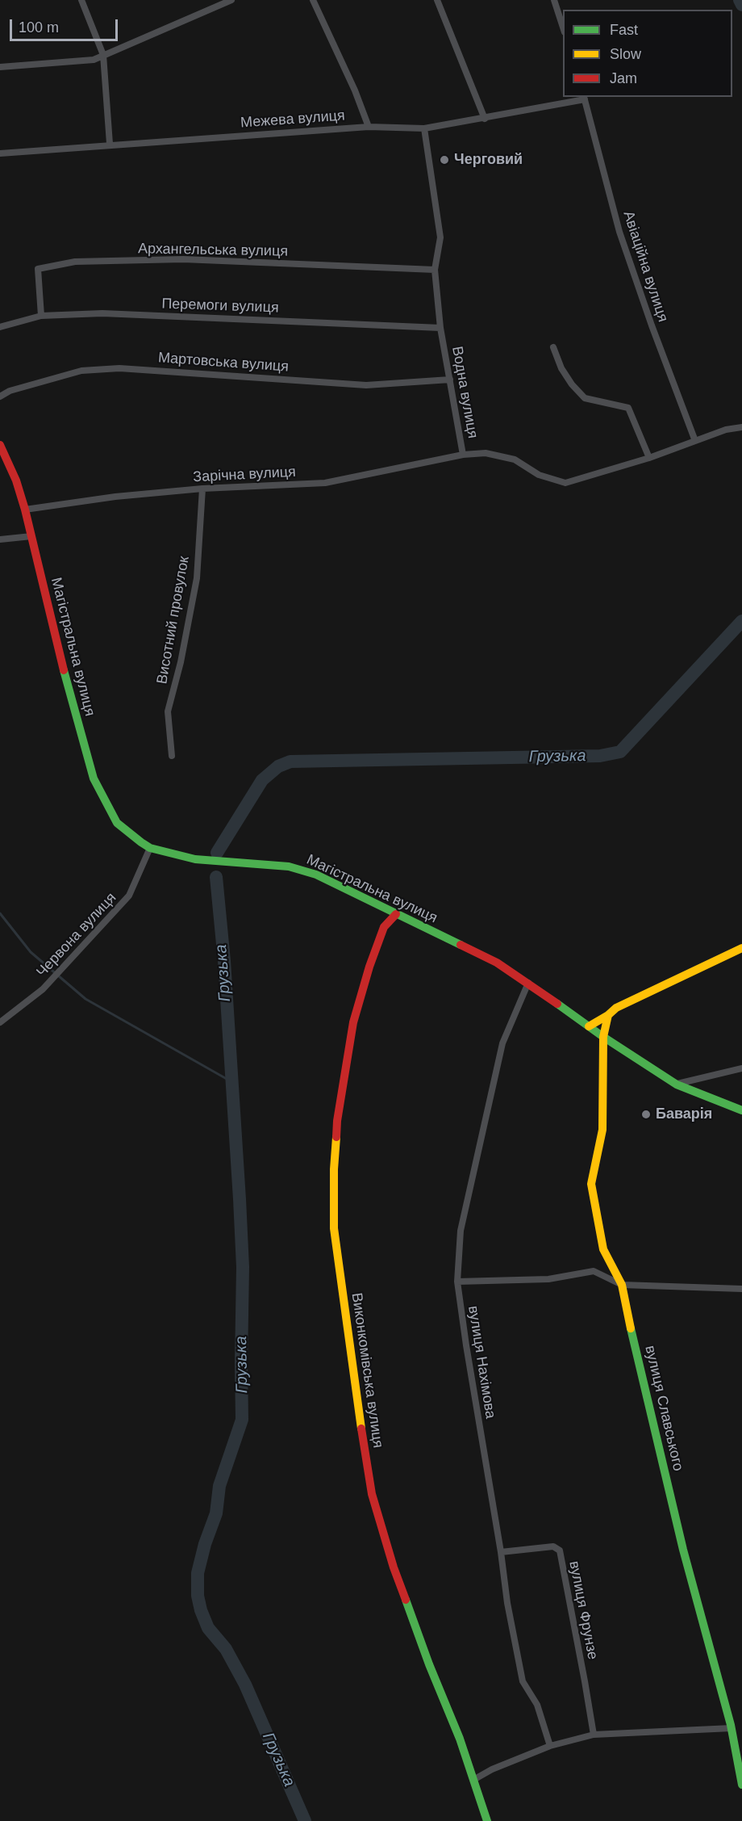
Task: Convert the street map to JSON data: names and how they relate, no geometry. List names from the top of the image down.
{
  "streets": {
    "street": [
      "Межева вулиця",
      "Архангельська вулиця",
      "Авіаційна вулиця",
      "Перемоги вулиця",
      "Мартовська вулиця",
      "Водна вулиця",
      "Зарічна вулиця",
      "Висотний провулок",
      "Магістральна вулиця",
      "Червона вулиця",
      "вулиця Нахімова",
      "Виконкомівська вулиця",
      "вулиця Славського",
      "вулиця Фрунзе"
    ]
  },
  "crossings": [
    ["Межева вулиця", "Авіаційна вулиця"],
    ["Межева вулиця", "Водна вулиця"],
    ["Архангельська вулиця", "Перемоги вулиця"],
    ["Архангельська вулиця", "Водна вулиця"],
    ["Авіаційна вулиця", "Водна вулиця"],
    ["Перемоги вулиця", "Водна вулиця"],
    ["Мартовська вулиця", "Водна вулиця"],
    ["Водна вулиця", "Зарічна вулиця"],
    ["Зарічна вулиця", "Висотний провулок"],
    ["Зарічна вулиця", "Магістральна вулиця"],
    ["Магістральна вулиця", "Червона вулиця"],
    ["Магістральна вулиця", "вулиця Нахімова"],
    ["Магістральна вулиця", "Виконкомівська вулиця"],
    ["Магістральна вулиця", "вулиця Славського"],
    ["вулиця Нахімова", "вулиця Фрунзе"]
  ],
  "water": ["Грузька"],
  "places": ["Черговий", "Баварія"],
  "legend": ["Fast", "Slow", "Jam"],
  "scale_bar": "100 m"
}
